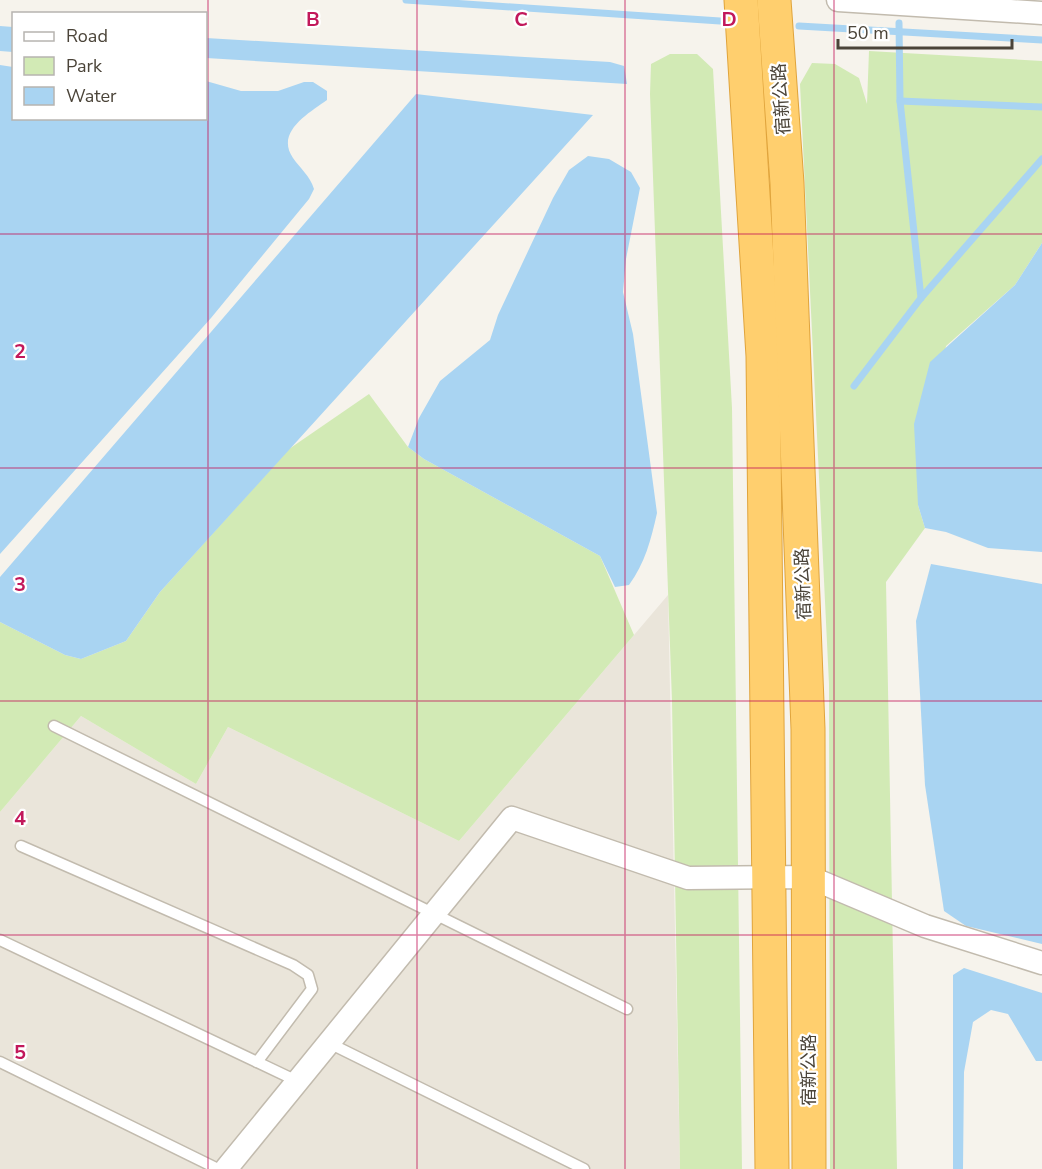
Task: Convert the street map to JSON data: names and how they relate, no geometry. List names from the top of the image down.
{
  "streets": {
    "highway": ["宿新公路"]
  },
  "legend": ["Road", "Park", "Water"],
  "scale_bar": "50 m",
  "grid": {
    "columns": ["B", "C", "D"],
    "rows": [
      "2",
      "3",
      "4",
      "5"
    ]
  }
}
